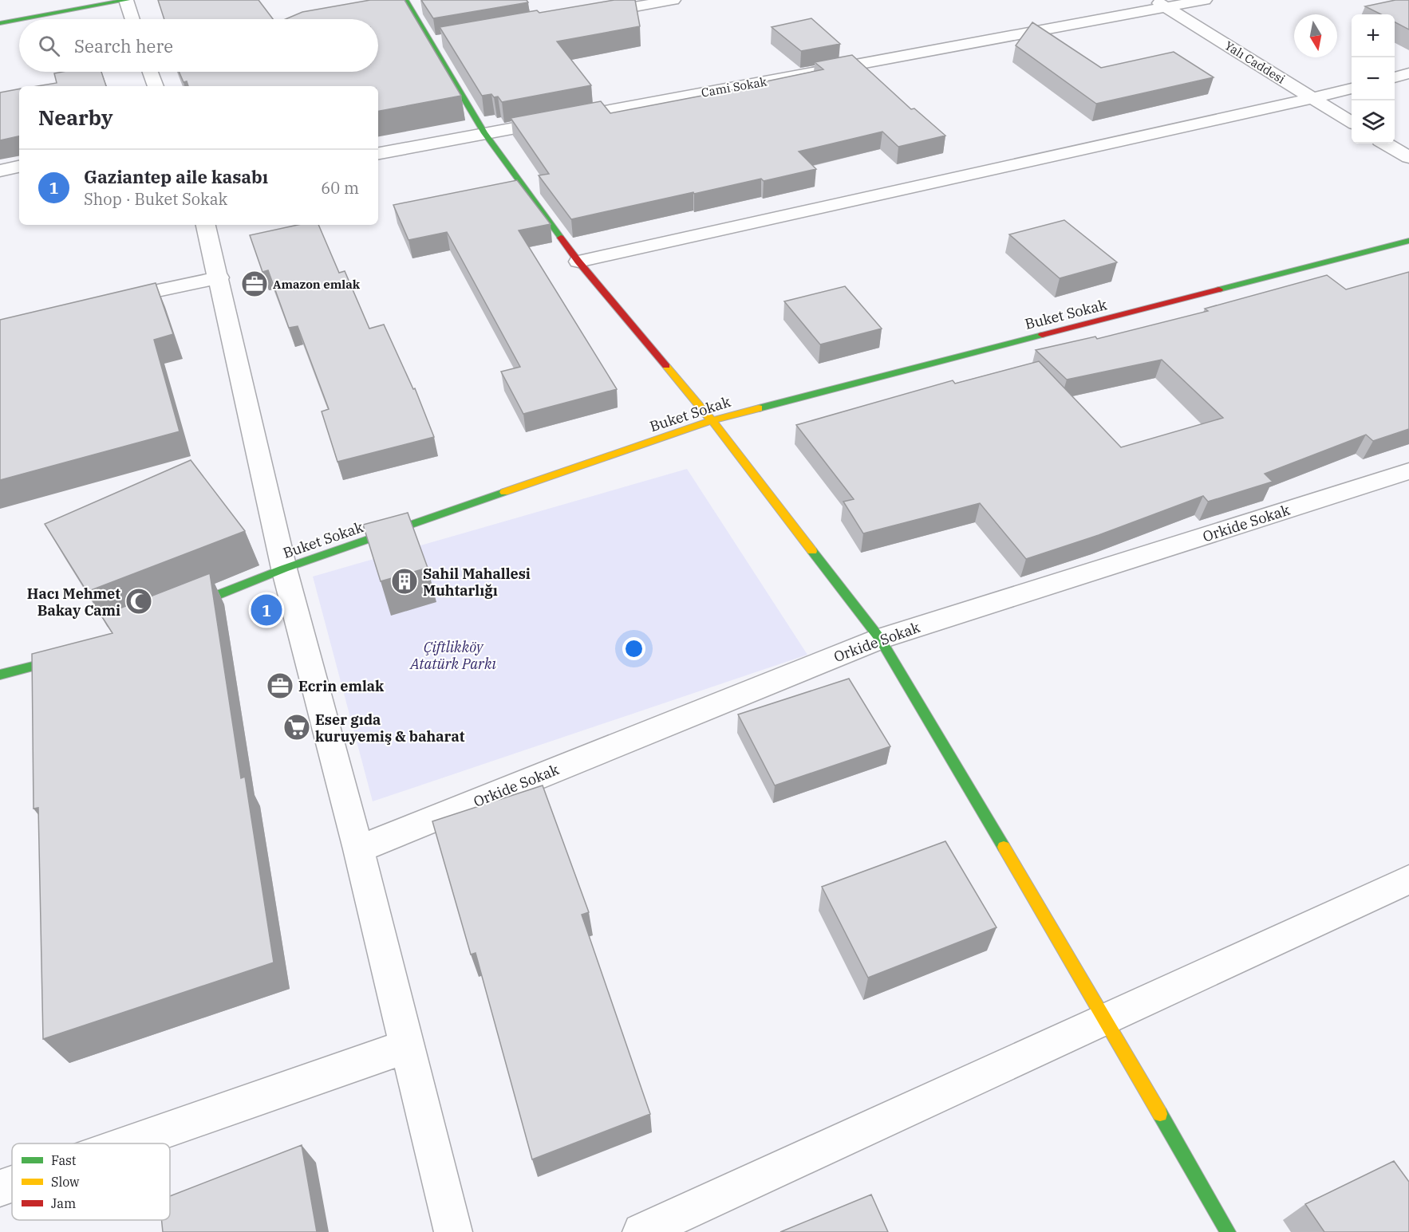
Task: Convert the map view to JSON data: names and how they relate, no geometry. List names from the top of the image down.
{
  "streets": {
    "main road": ["Buket Sokak"],
    "street": ["Yalı Caddesi", "Cami Sokak", "Orkide Sokak"]
  },
  "crossings": [
    ["Yalı Caddesi", "Cami Sokak"]
  ],
  "parks": ["Çiftlikköy Atatürk Parkı"],
  "places": {
    "office": ["Amazon emlak", "Ecrin emlak"],
    "building": ["Sahil Mahallesi Muhtarlığı"],
    "mosque": ["Hacı Mehmet Bakay Cami"],
    "supermarket": ["Eser gıda kuruyemiş & baharat"]
  },
  "legend": ["Fast", "Slow", "Jam"],
  "north": "bottom",
  "page": {
    "map_buttons": ["+", "−"],
    "search": "Search here",
    "heading": "Nearby",
    "list": [
      {
        "mark": "1",
        "name": "Gaziantep aile kasabı",
        "note": "Shop · Buket Sokak",
        "value": "60 m"
      }
    ],
    "pins": "1"
  }
}
